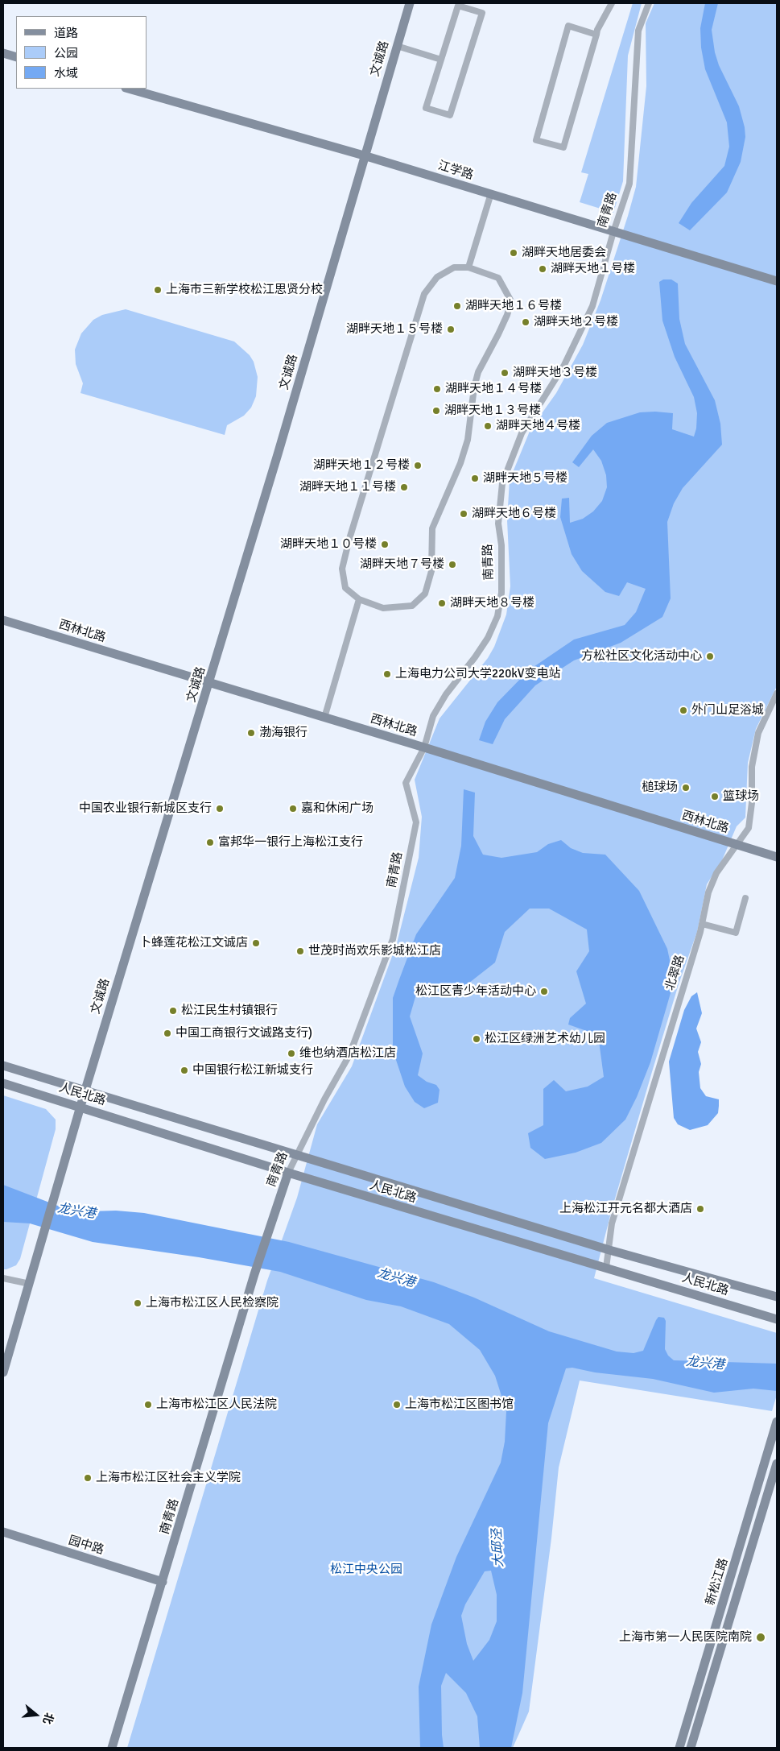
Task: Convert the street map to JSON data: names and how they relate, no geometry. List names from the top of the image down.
{
  "streets": {
    "street": [
      "文诚路",
      "江学路",
      "南青路",
      "西林北路",
      "北翠路",
      "人民北路",
      "园中路",
      "新松江路"
    ]
  },
  "crossings": [
    ["文诚路", "江学路"],
    ["文诚路", "西林北路"],
    ["文诚路", "人民北路"],
    ["江学路", "南青路"],
    ["南青路", "西林北路"],
    ["南青路", "人民北路"],
    ["南青路", "园中路"],
    ["西林北路", "北翠路"],
    ["北翠路", "人民北路"]
  ],
  "water": ["龙兴港", "大邱泾"],
  "parks": ["松江中央公园"],
  "places": [
    "湖畔天地居委会",
    "湖畔天地１号楼",
    "上海市三新学校松江思贤分校",
    "湖畔天地１６号楼",
    "湖畔天地２号楼",
    "湖畔天地１５号楼",
    "湖畔天地３号楼",
    "湖畔天地１４号楼",
    "湖畔天地１３号楼",
    "湖畔天地４号楼",
    "湖畔天地１２号楼",
    "湖畔天地５号楼",
    "湖畔天地１１号楼",
    "湖畔天地６号楼",
    "湖畔天地１０号楼",
    "湖畔天地７号楼",
    "湖畔天地８号楼",
    "方松社区文化活动中心",
    "上海电力公司大学220kV变电站",
    "外门山足浴城",
    "渤海银行",
    "槌球场",
    "篮球场",
    "中国农业银行新城区支行",
    "嘉和休闲广场",
    "富邦华一银行上海松江支行",
    "卜蜂莲花松江文诚店",
    "世茂时尚欢乐影城松江店",
    "松江区青少年活动中心",
    "松江民生村镇银行",
    "中国工商银行文诚路支行)",
    "松江区绿洲艺术幼儿园",
    "维也纳酒店松江店",
    "中国银行松江新城支行",
    "上海松江开元名都大酒店",
    "上海市松江区人民检察院",
    "上海市松江区人民法院",
    "上海市松江区图书馆",
    "上海市松江区社会主义学院",
    "上海市第一人民医院南院"
  ],
  "legend": ["道路", "公园", "水域"],
  "north": "right"
}
